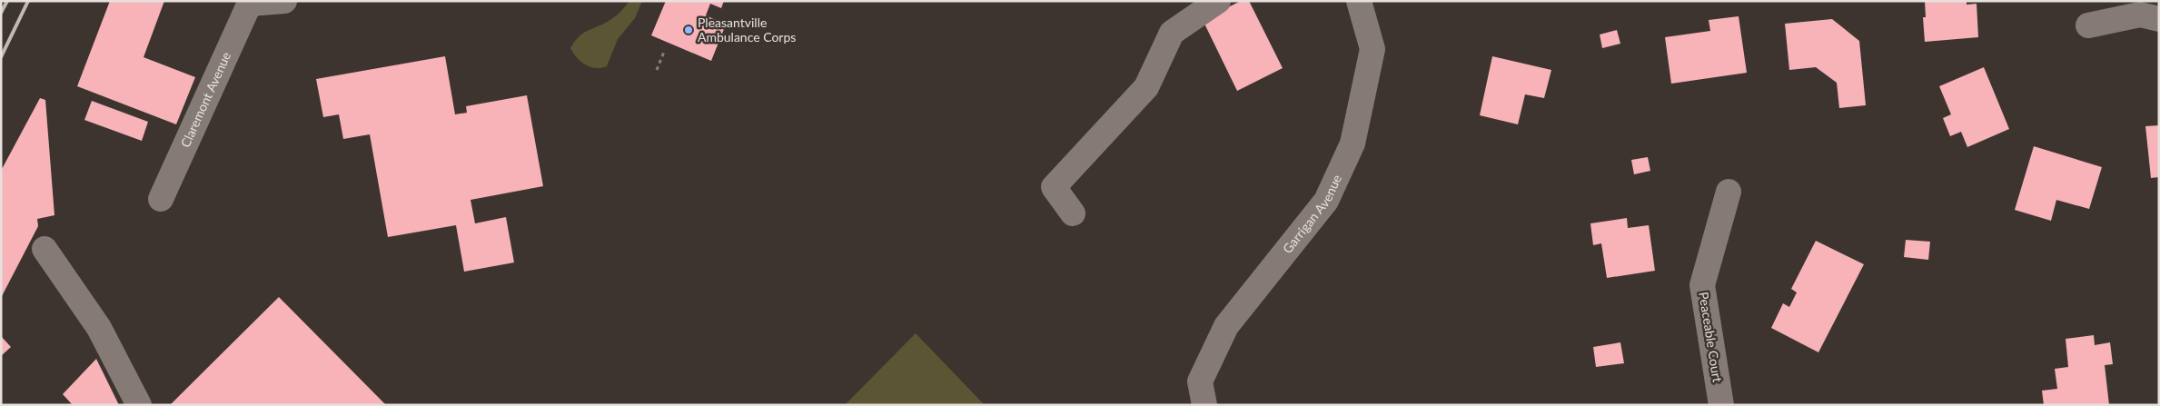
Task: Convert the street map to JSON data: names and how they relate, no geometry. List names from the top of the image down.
{
  "streets": {
    "street": ["Claremont Avenue", "Garrigan Avenue", "Peaceable Court"]
  },
  "places": ["Pleasantville Ambulance Corps"]
}
